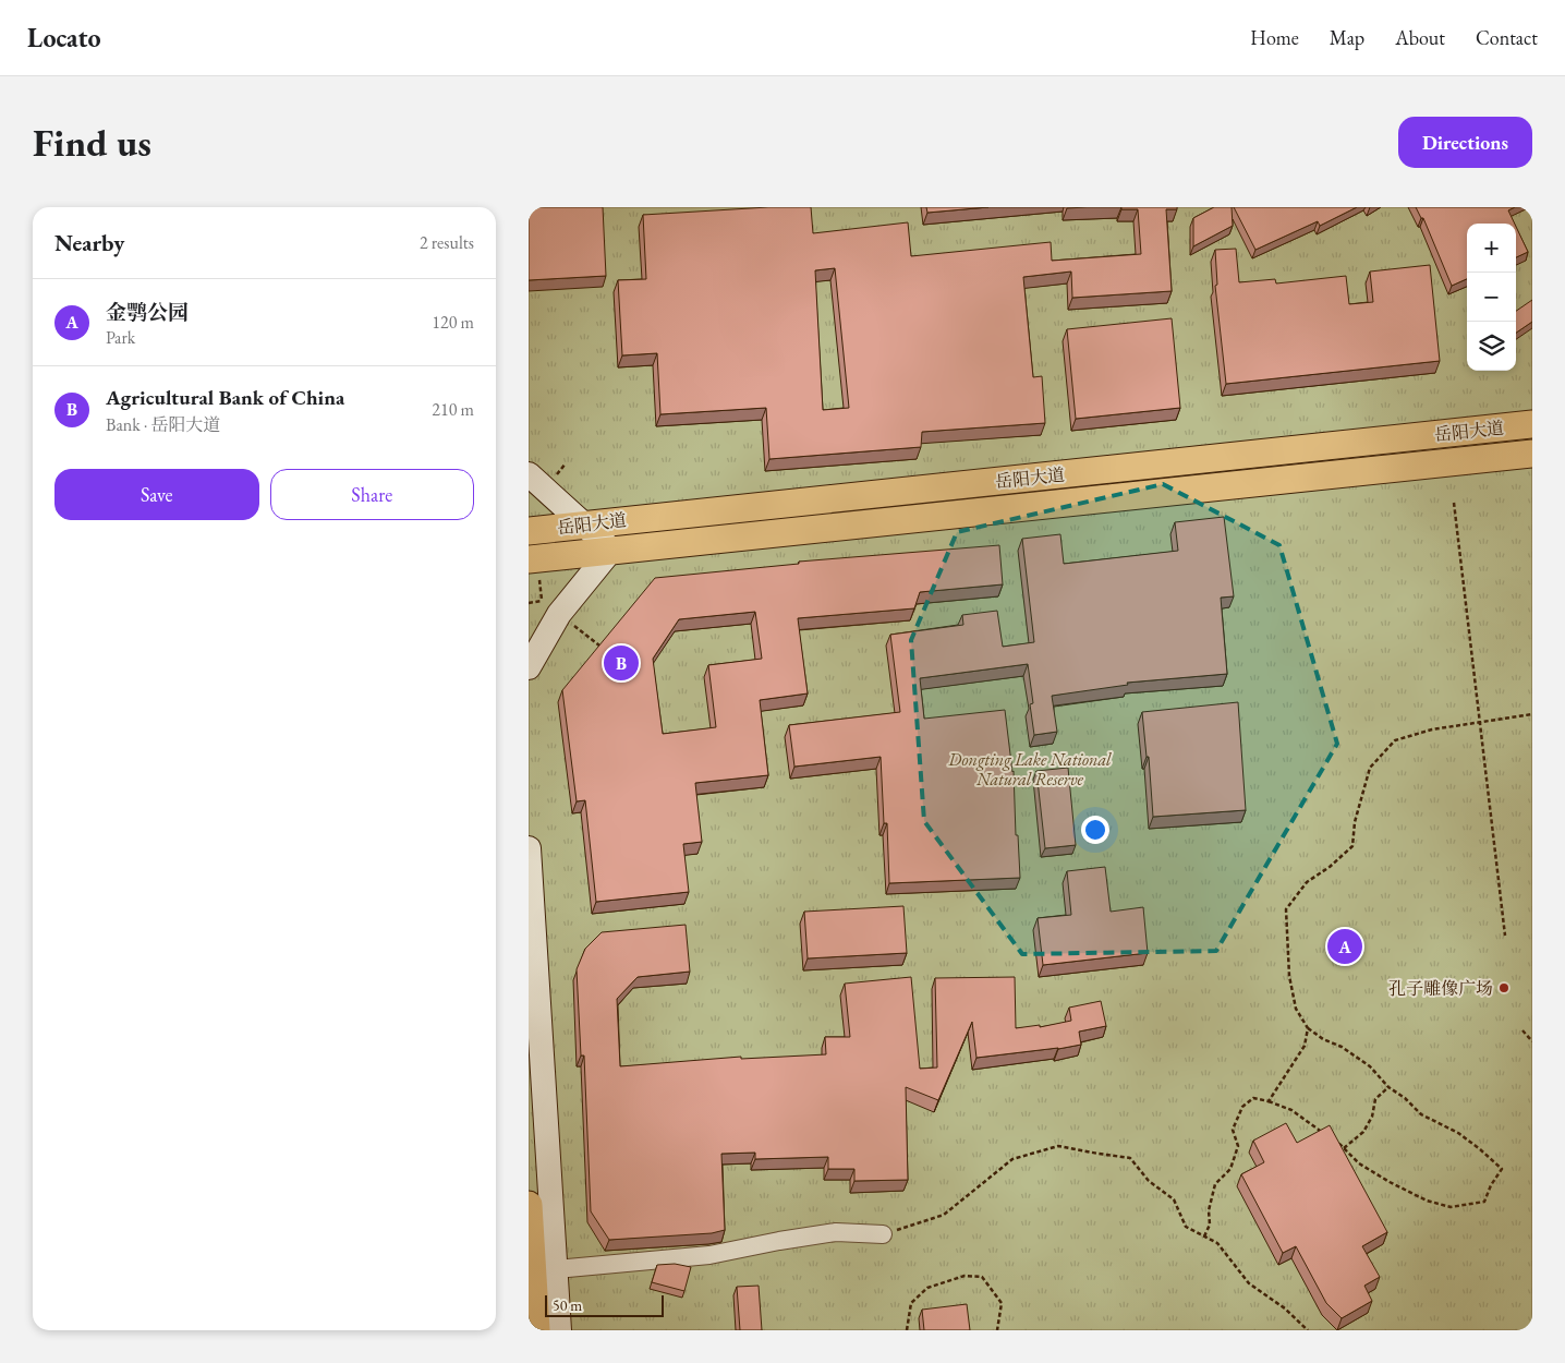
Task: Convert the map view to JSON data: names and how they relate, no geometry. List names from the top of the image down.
{
  "streets": {
    "main road": ["岳阳大道"]
  },
  "parks": ["Dongting Lake National Natural Reserve"],
  "places": ["孔子雕像广场"],
  "scale_bar": "50 m",
  "page": {
    "header": "Locato",
    "nav": [
      "Home",
      "Map",
      "About",
      "Contact"
    ],
    "buttons": [
      "Directions",
      ["Save", "Share"]
    ],
    "title": "Find us",
    "heading": ["Nearby", "2 results"],
    "map_buttons": ["+", "−"],
    "list": [
      {
        "mark": "A",
        "name": "金鹗公园",
        "note": "Park",
        "value": "120 m"
      },
      {
        "mark": "B",
        "name": "Agricultural Bank of China",
        "note": "Bank · 岳阳大道",
        "value": "210 m"
      }
    ],
    "pins": ["B", "A"],
    "scale": "50 m"
  }
}
